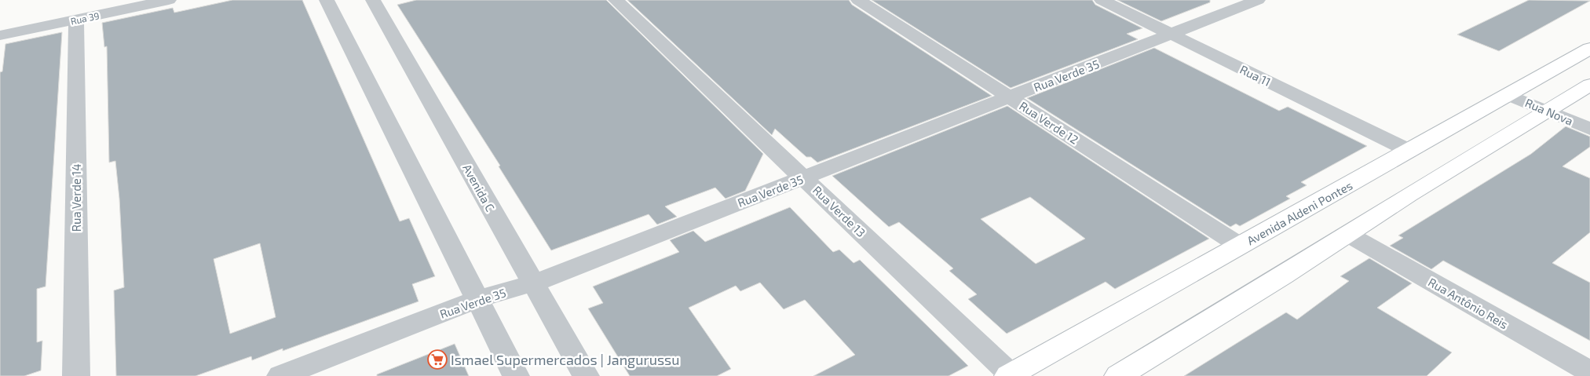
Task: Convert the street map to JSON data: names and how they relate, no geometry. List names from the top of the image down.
{
  "streets": {
    "main road": ["Avenida Aldeni Pontes"],
    "street": [
      "Rua 39",
      "Rua Verde 35",
      "Rua 11",
      "Rua Nova",
      "Rua Verde 12",
      "Avenida C",
      "Rua Verde 14",
      "Rua Verde 13",
      "Rua Antônio Reis"
    ]
  },
  "crossings": [
    ["Rua 39", "Rua Verde 14"],
    ["Rua Verde 35", "Rua 11"],
    ["Rua Verde 35", "Rua Verde 12"],
    ["Rua Verde 35", "Avenida C"],
    ["Rua Verde 35", "Rua Verde 13"],
    ["Rua 11", "Avenida Aldeni Pontes"],
    ["Rua Nova", "Avenida Aldeni Pontes"],
    ["Rua Verde 12", "Avenida Aldeni Pontes"],
    ["Rua Verde 13", "Avenida Aldeni Pontes"]
  ],
  "places": {
    "supermarket": ["Ismael Supermercados | Jangurussu"]
  }
}
